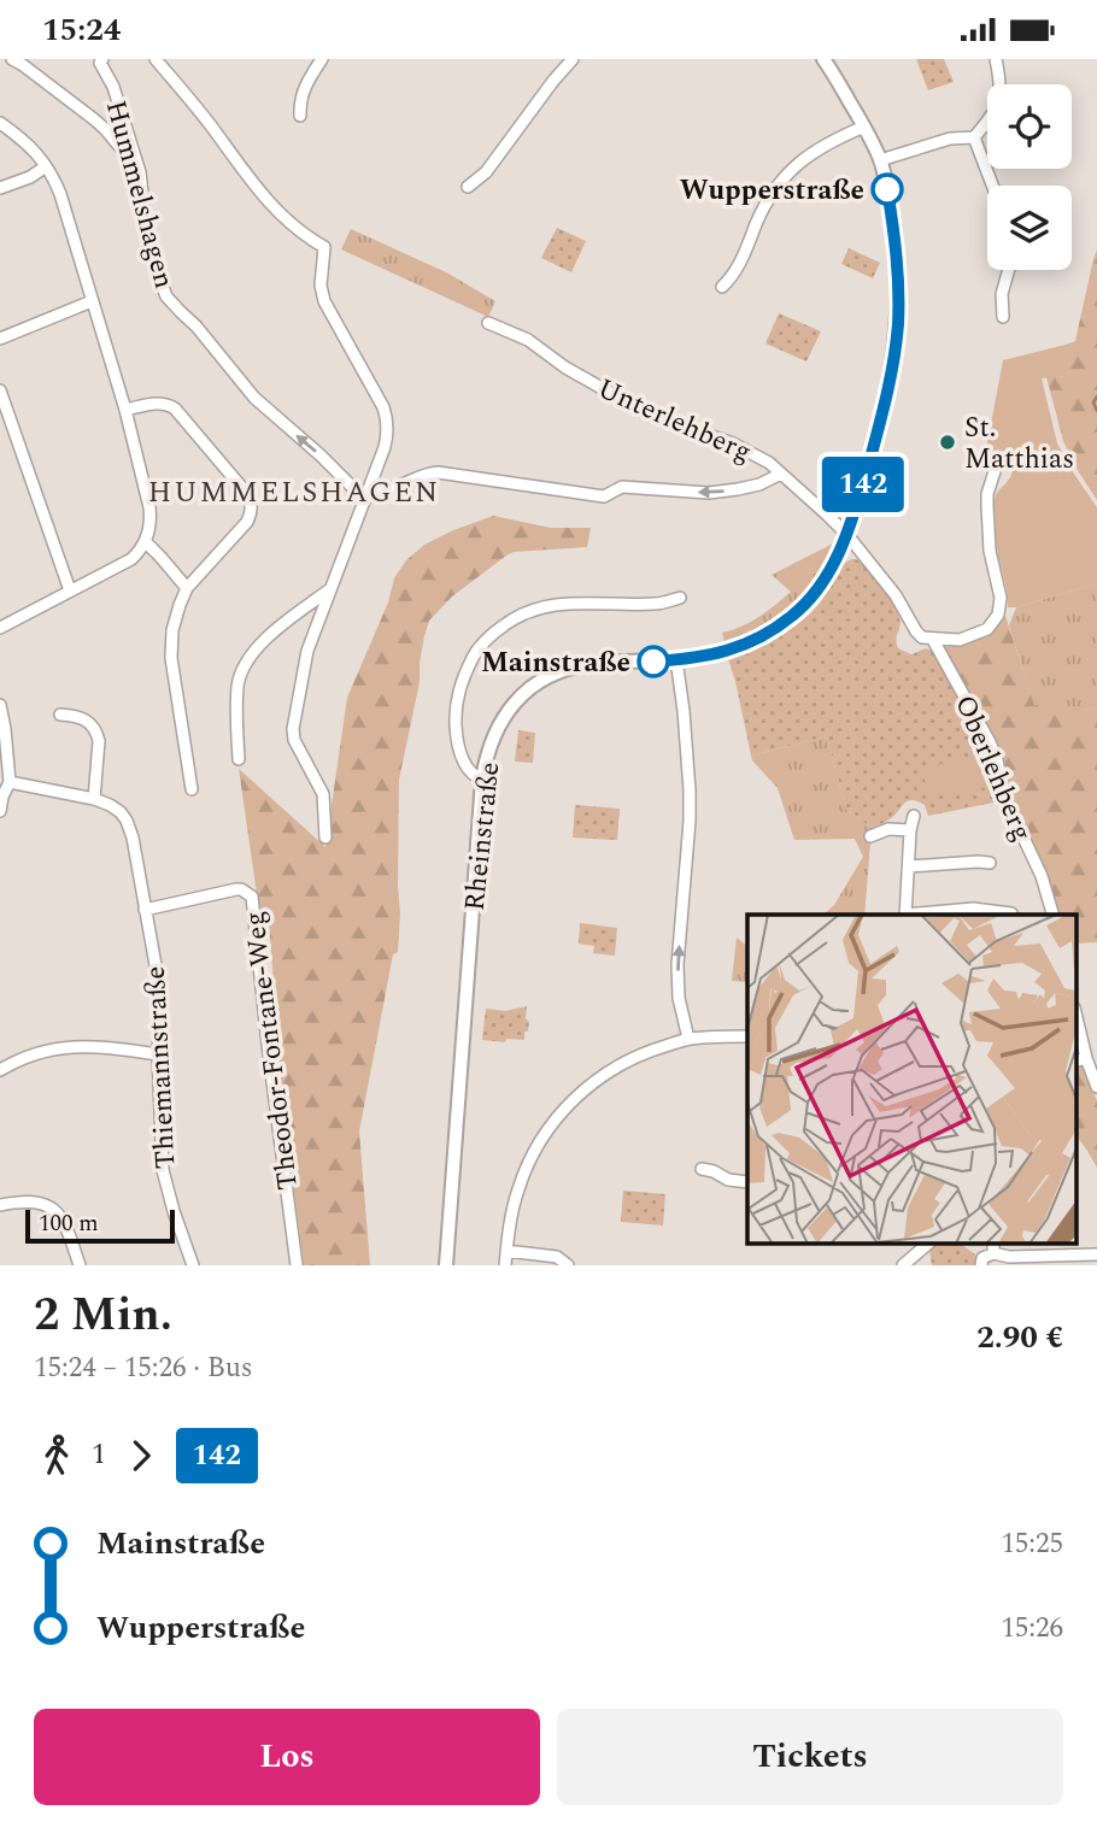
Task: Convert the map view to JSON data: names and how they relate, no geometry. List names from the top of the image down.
{
  "streets": {
    "street": [
      "Hummelshagen",
      "Unterlehberg",
      "Oberlehberg",
      "Rheinstraße",
      "Theodor-Fontane-Weg",
      "Thiemannstraße"
    ]
  },
  "crossings": [
    ["Unterlehberg", "Rheinstraße"],
    ["Theodor-Fontane-Weg", "Thiemannstraße"]
  ],
  "districts": ["HUMMELSHAGEN"],
  "places": ["Wupperstraße", "St. Matthias", "Mainstraße"],
  "lines": ["bus line 142"],
  "scale_bar": "100 m",
  "page": {
    "status": "15:24",
    "on_map": "142",
    "scale": "100 m",
    "heading": ["2 Min.", "15:24 – 15:26 · Bus", "2.90 €"],
    "legs": ["1", "142"],
    "list": [
      {
        "name": "Mainstraße",
        "value": "15:25"
      },
      {
        "name": "Wupperstraße",
        "value": "15:26"
      }
    ],
    "buttons": ["Los", "Tickets"]
  }
}
